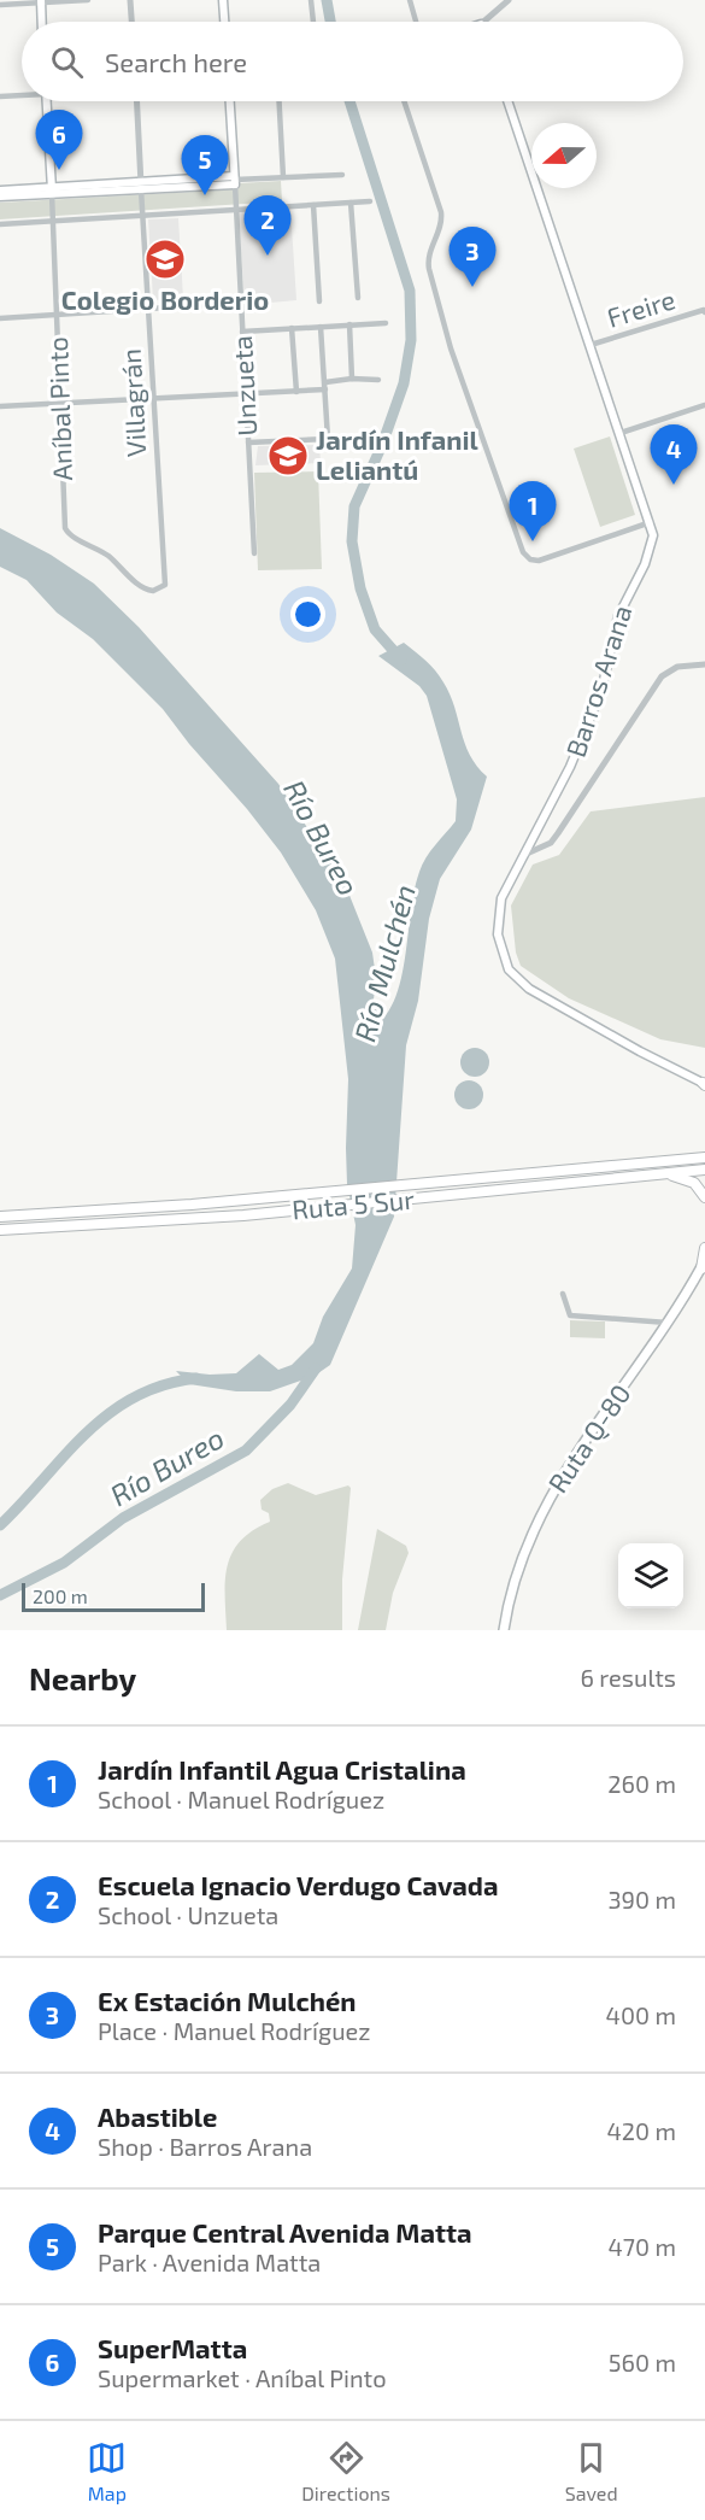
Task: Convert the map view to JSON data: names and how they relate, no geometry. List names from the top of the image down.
{
  "streets": {
    "highway": ["Ruta 5 Sur"],
    "main road": [
      "Unzueta",
      "Aníbal Pinto",
      "Barros Arana",
      "Ruta Q-80"
    ],
    "street": ["Freire", "Villagrán"]
  },
  "crossings": [
    ["Freire", "Barros Arana"],
    ["Villagrán", "Aníbal Pinto"]
  ],
  "water": ["Río Bureo", "Río Mulchén"],
  "places": {
    "school or university": ["Colegio Borderio", "Jardín Infanil Leliantú"]
  },
  "scale_bar": "200 m",
  "north": "left",
  "page": {
    "search": "Search here",
    "pins": [
      "6",
      "5",
      "2",
      "3",
      "4",
      "1"
    ],
    "scale": "200 m",
    "heading": ["Nearby", "6 results"],
    "list": [
      {
        "mark": "1",
        "name": "Jardín Infantil Agua Cristalina",
        "note": "School · Manuel Rodríguez",
        "value": "260 m"
      },
      {
        "mark": "2",
        "name": "Escuela Ignacio Verdugo Cavada",
        "note": "School · Unzueta",
        "value": "390 m"
      },
      {
        "mark": "3",
        "name": "Ex Estación Mulchén",
        "note": "Place · Manuel Rodríguez",
        "value": "400 m"
      },
      {
        "mark": "4",
        "name": "Abastible",
        "note": "Shop · Barros Arana",
        "value": "420 m"
      },
      {
        "mark": "5",
        "name": "Parque Central Avenida Matta",
        "note": "Park · Avenida Matta",
        "value": "470 m"
      },
      {
        "mark": "6",
        "name": "SuperMatta",
        "note": "Supermarket · Aníbal Pinto",
        "value": "560 m"
      }
    ],
    "nav": ["Map", "Directions", "Saved"]
  }
}
